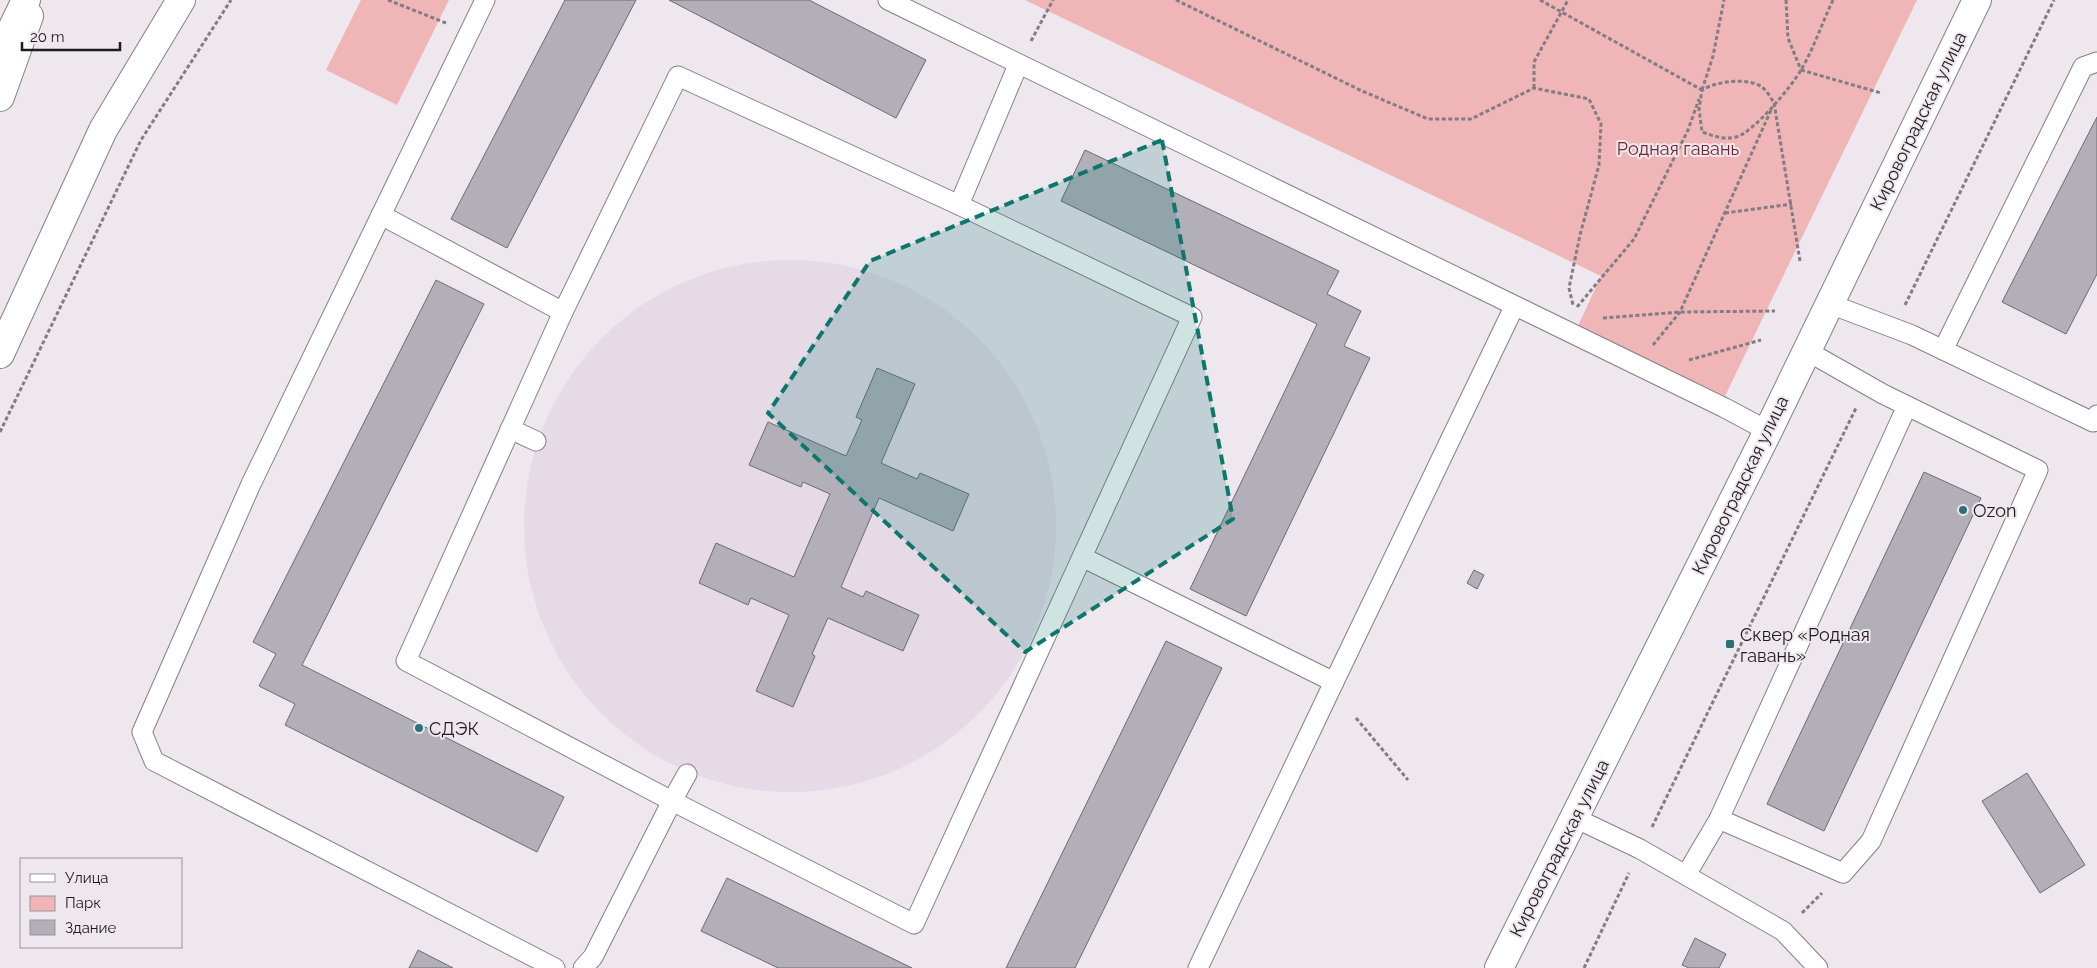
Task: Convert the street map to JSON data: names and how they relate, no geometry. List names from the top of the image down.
{
  "streets": {
    "street": ["Кировоградская улица"]
  },
  "parks": ["Родная гавань"],
  "places": {
    "other": ["Ozon", "СДЭК"],
    "transit": ["Сквер «Родная гавань»"]
  },
  "legend": ["Улица", "Парк", "Здание"],
  "scale_bar": "20 m"
}
